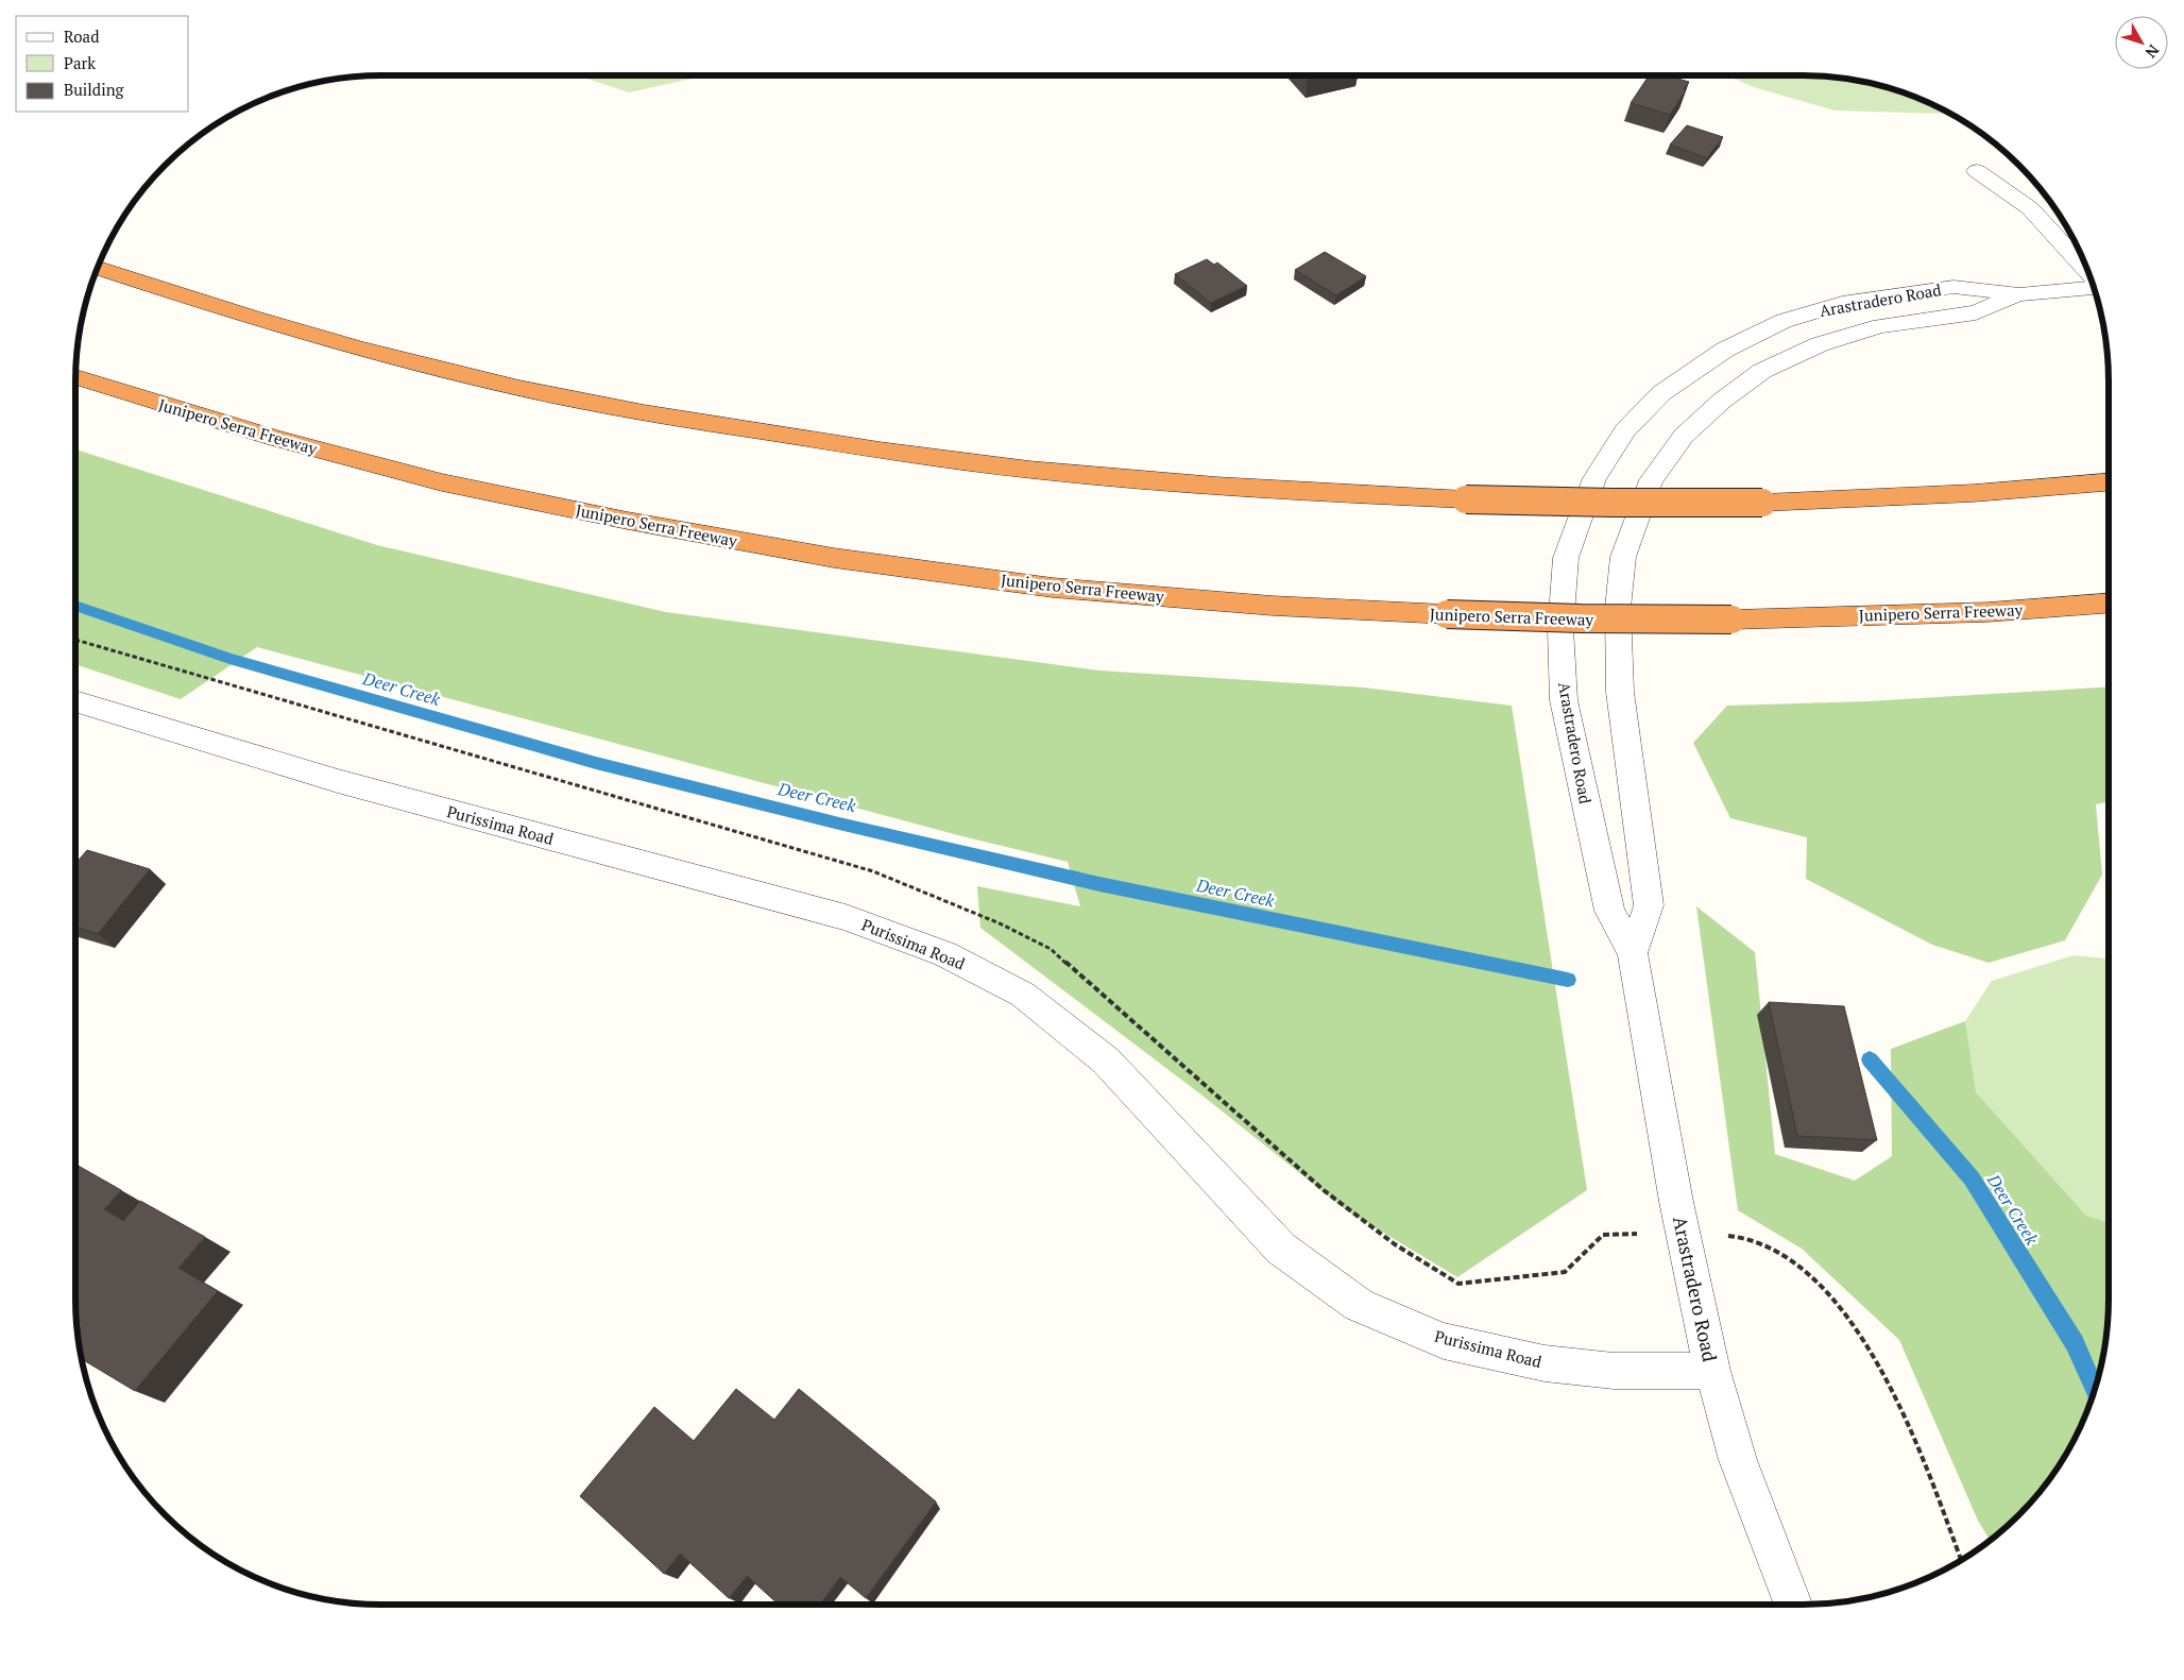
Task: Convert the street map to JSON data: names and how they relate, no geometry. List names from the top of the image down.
{
  "streets": {
    "highway": ["Junipero Serra Freeway"],
    "street": ["Arastradero Road", "Purissima Road"]
  },
  "crossings": [
    ["Arastradero Road", "Purissima Road"]
  ],
  "water": ["Deer Creek"],
  "legend": ["Road", "Park", "Building"],
  "north": "bottom right"
}
